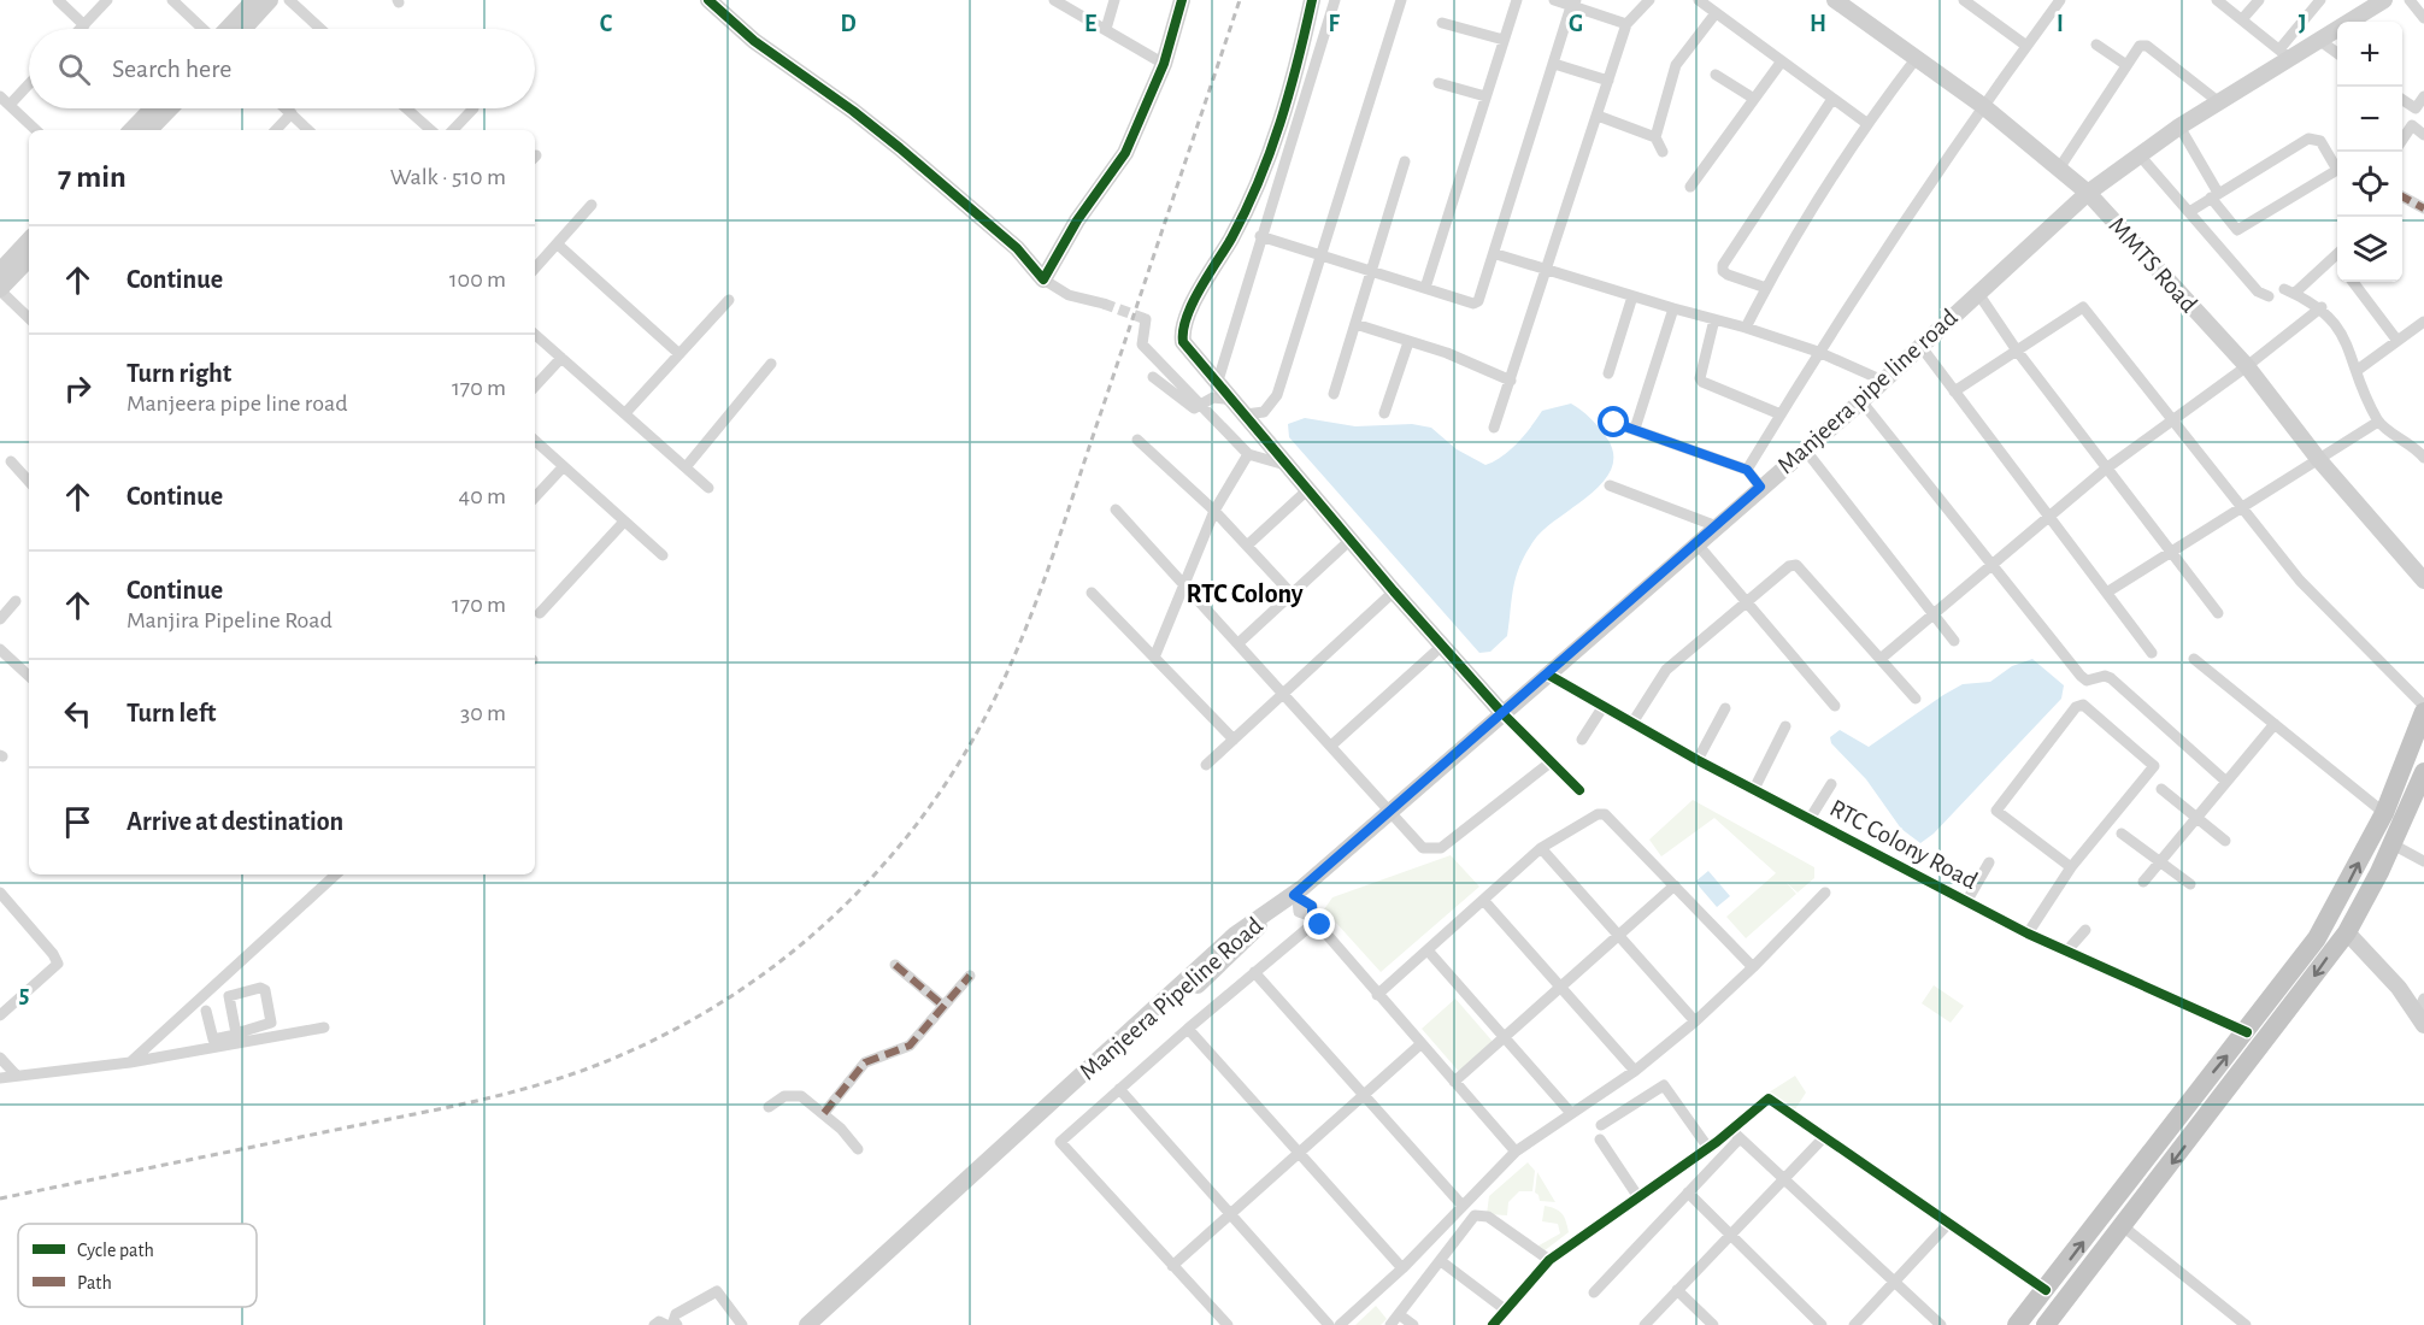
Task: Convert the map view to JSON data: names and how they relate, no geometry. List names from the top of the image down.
{
  "streets": {
    "main road": ["MMTS Road", "Manjeera pipe line road", "Manjeera Pipeline Road"],
    "street": ["RTC Colony Road"]
  },
  "crossings": [
    ["MMTS Road", "Manjeera pipe line road"],
    ["Manjeera pipe line road", "RTC Colony Road"],
    ["Manjeera pipe line road", "Manjeera Pipeline Road"]
  ],
  "districts": ["RTC Colony"],
  "legend": ["Cycle path", "Path"],
  "page": {
    "map_buttons": ["+", "−"],
    "search": "Search here",
    "heading": ["7 min", "Walk · 510 m"],
    "list": [
      ["Continue", "100 m"],
      ["Turn right", "Manjeera pipe line road", "170 m"],
      ["Continue", "40 m"],
      ["Continue", "Manjira Pipeline Road", "170 m"],
      ["Turn left", "30 m"],
      "Arrive at destination"
    ]
  },
  "grid": {
    "columns": [
      "C",
      "D",
      "E",
      "F",
      "G",
      "H",
      "I",
      "J"
    ],
    "rows": ["5"]
  }
}
